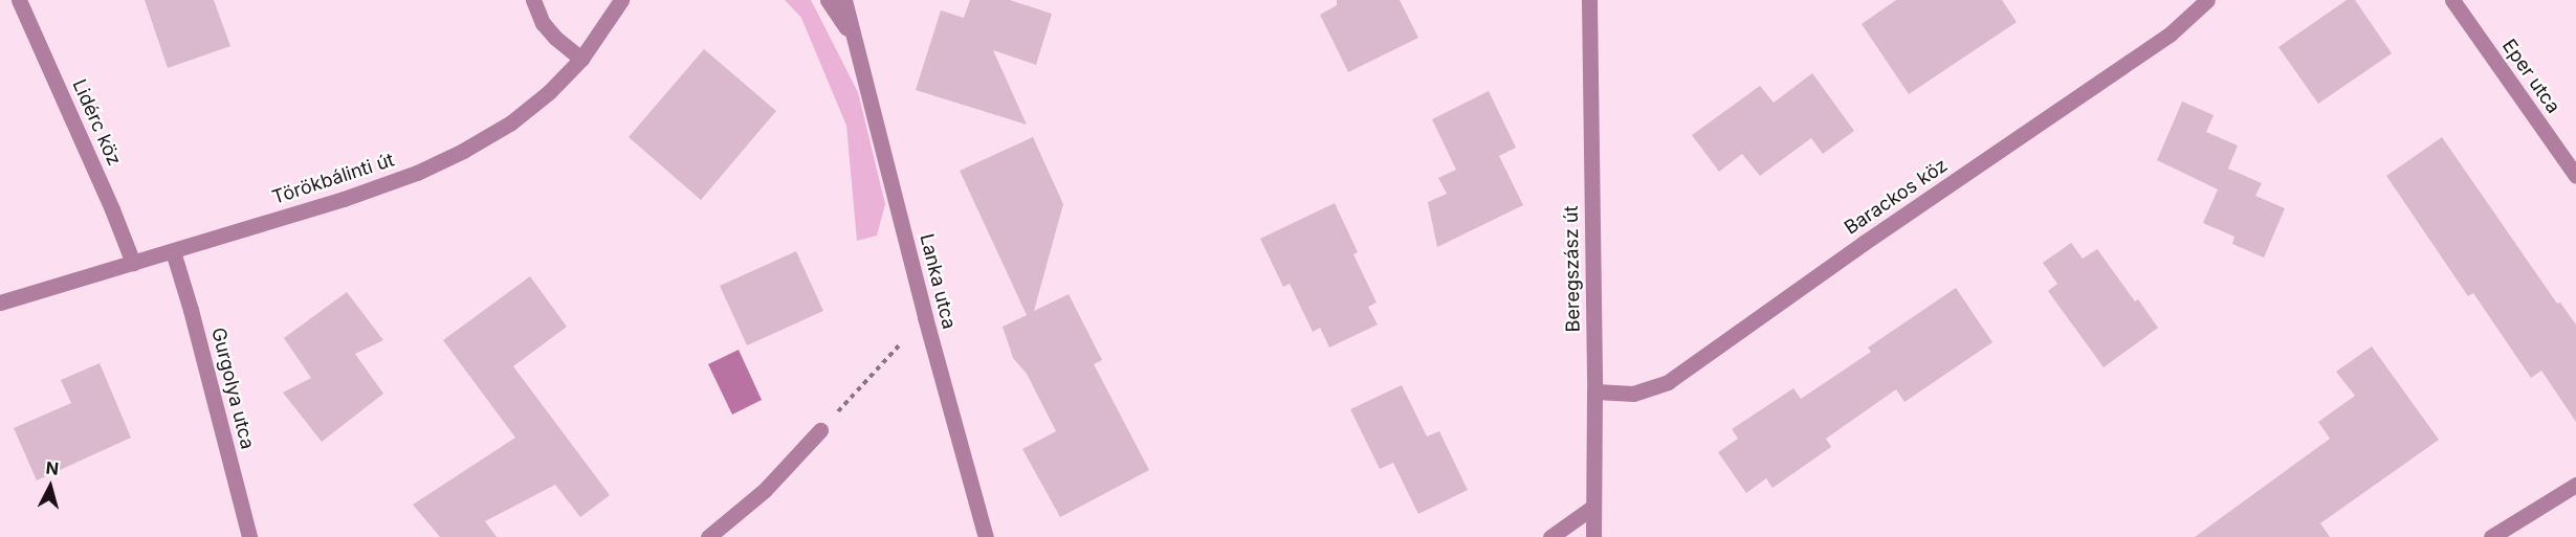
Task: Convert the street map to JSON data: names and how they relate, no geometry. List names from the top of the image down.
{
  "streets": {
    "street": [
      "Eper utca",
      "Lidérc köz",
      "Törökbálinti út",
      "Barackos köz",
      "Beregszász út",
      "Lanka utca",
      "Gurgolya utca"
    ]
  },
  "crossings": [
    ["Lidérc köz", "Törökbálinti út"],
    ["Törökbálinti út", "Gurgolya utca"],
    ["Barackos köz", "Beregszász út"]
  ],
  "north": "top"
}
